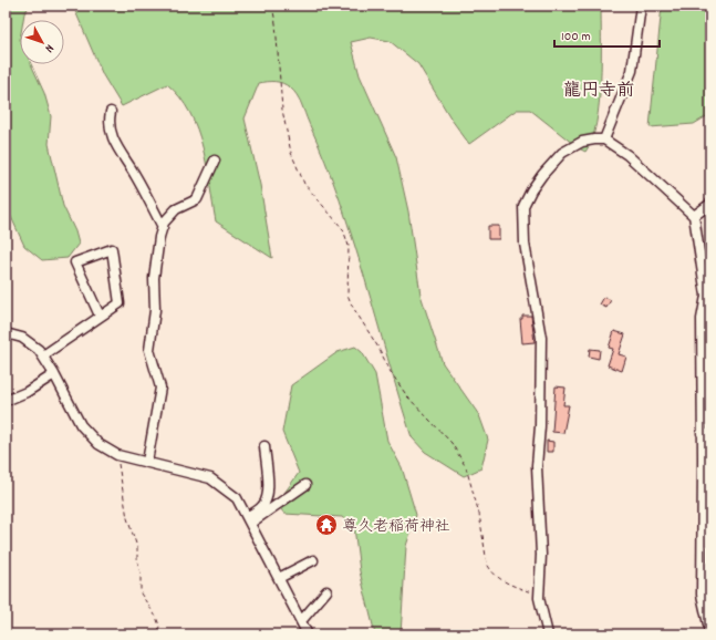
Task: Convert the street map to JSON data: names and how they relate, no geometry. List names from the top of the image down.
{
  "districts": ["龍円寺前"],
  "places": {
    "temple": ["尊久老稲荷神社"]
  },
  "scale_bar": "100 m",
  "north": "bottom right"
}
